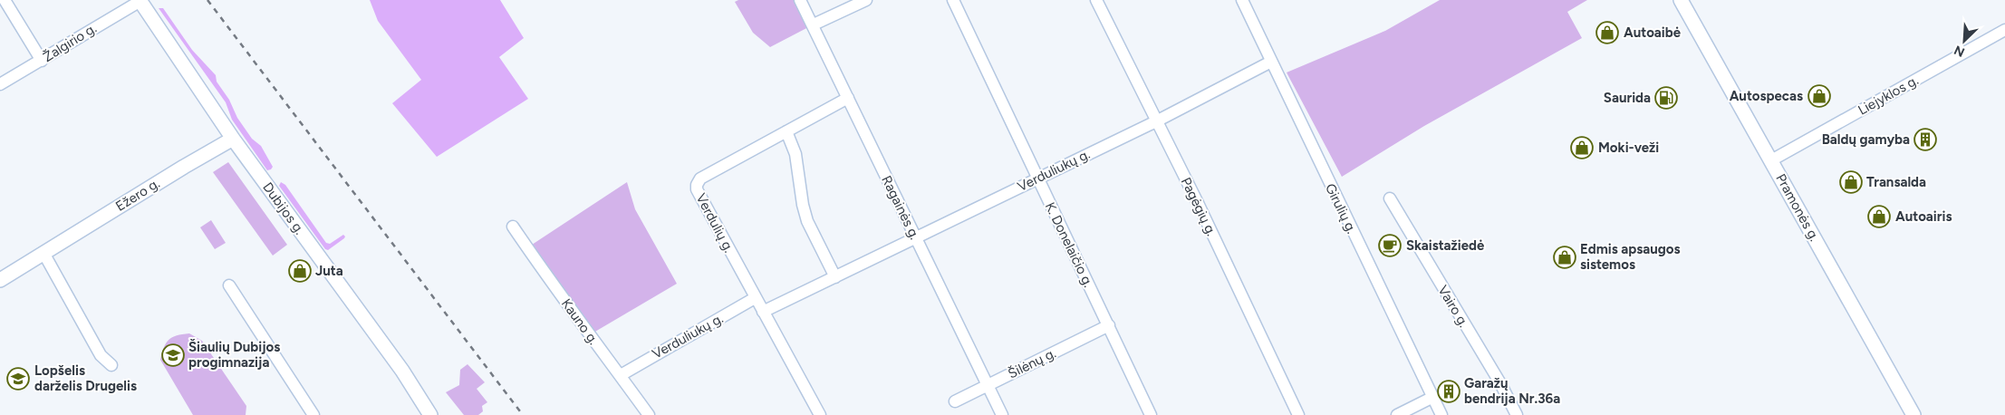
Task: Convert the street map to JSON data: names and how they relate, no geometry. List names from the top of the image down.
{
  "streets": {
    "main road": ["Ežero g.", "Pramonės g.", "Dubijos g."],
    "street": [
      "Žalgirio g.",
      "Liejyklos g.",
      "Verduliukų g.",
      "Pagėgių g.",
      "Ragainės g.",
      "Girulių g.",
      "Verdulių g.",
      "K. Donelaičio g.",
      "Vairo g.",
      "Kauno g.",
      "Šilėnų g."
    ]
  },
  "crossings": [
    ["Žalgirio g.", "Dubijos g."],
    ["Liejyklos g.", "Pramonės g."],
    ["Verduliukų g.", "Pagėgių g."],
    ["Verduliukų g.", "Ragainės g."],
    ["Verduliukų g.", "Girulių g."],
    ["Verduliukų g.", "Verdulių g."],
    ["Verduliukų g.", "K. Donelaičio g."],
    ["Verduliukų g.", "Kauno g."],
    ["Ežero g.", "Dubijos g."],
    ["Ragainės g.", "Verdulių g."],
    ["Ragainės g.", "Šilėnų g."],
    ["K. Donelaičio g.", "Šilėnų g."]
  ],
  "places": {
    "shop": [
      "Autoaibė",
      "Autospecas",
      "Moki-veži",
      "Transalda",
      "Autoairis",
      "Edmis apsaugos sistemos",
      "Juta"
    ],
    "fuel station": ["Saurida"],
    "building": ["Baldų gamyba", "Garažų bendrija Nr.36a"],
    "cafe": ["Skaistažiedė"],
    "school or university": ["Šiaulių Dubijos progimnazija", "Lopšelis darželis Drugelis"]
  },
  "north": "bottom left"
}
